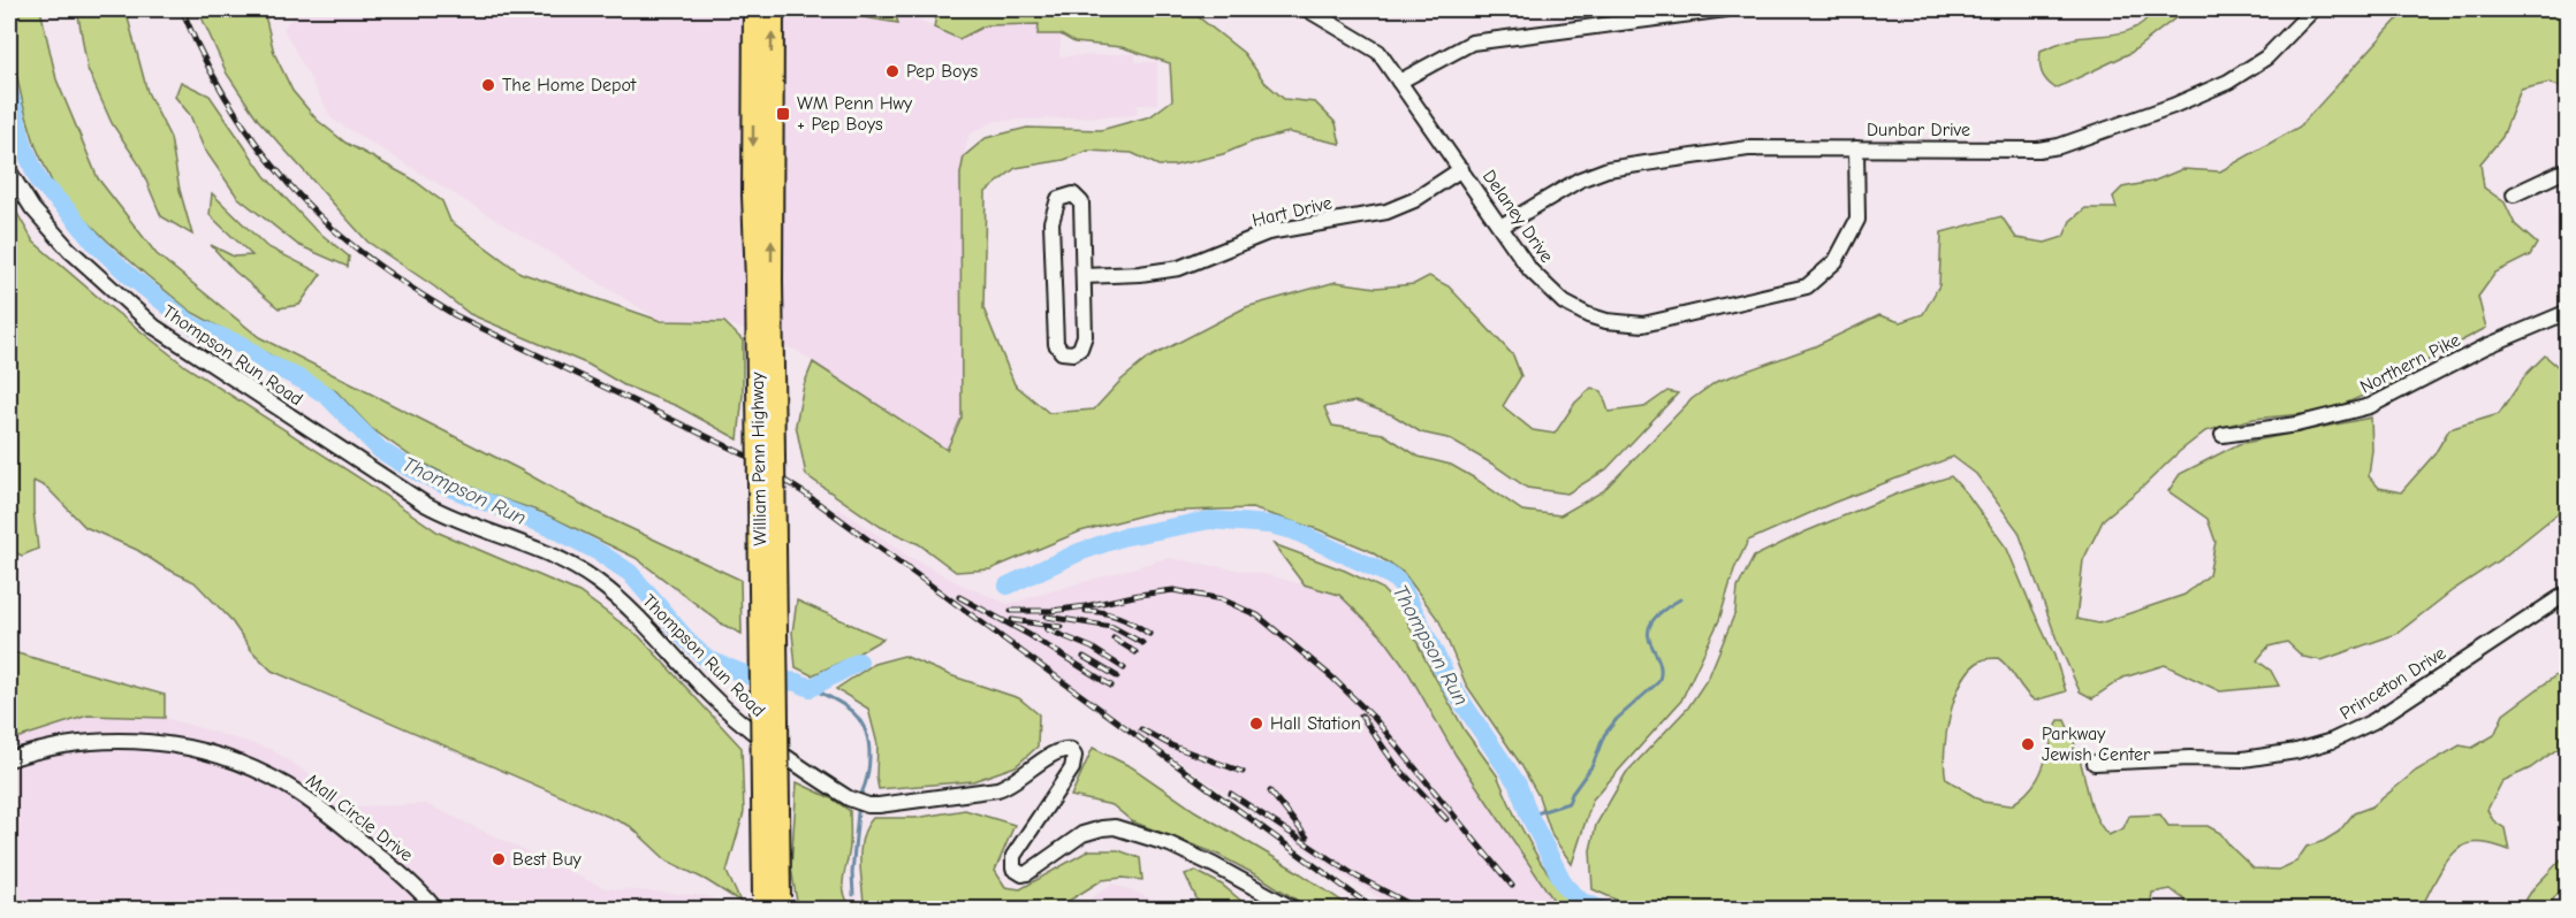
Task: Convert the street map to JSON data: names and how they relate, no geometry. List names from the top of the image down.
{
  "streets": {
    "highway": ["William Penn Highway"],
    "street": [
      "Dunbar Drive",
      "Hart Drive",
      "Delaney Drive",
      "Thompson Run Road",
      "Northern Pike",
      "Princeton Drive",
      "Mall Circle Drive"
    ]
  },
  "crossings": [
    ["Dunbar Drive", "Delaney Drive"],
    ["Hart Drive", "Delaney Drive"]
  ],
  "water": ["Thompson Run"],
  "places": {
    "other": [
      "Pep Boys",
      "The Home Depot",
      "Hall Station",
      "Parkway Jewish Center",
      "Best Buy"
    ],
    "transit": ["WM Penn Hwy + Pep Boys"]
  }
}
